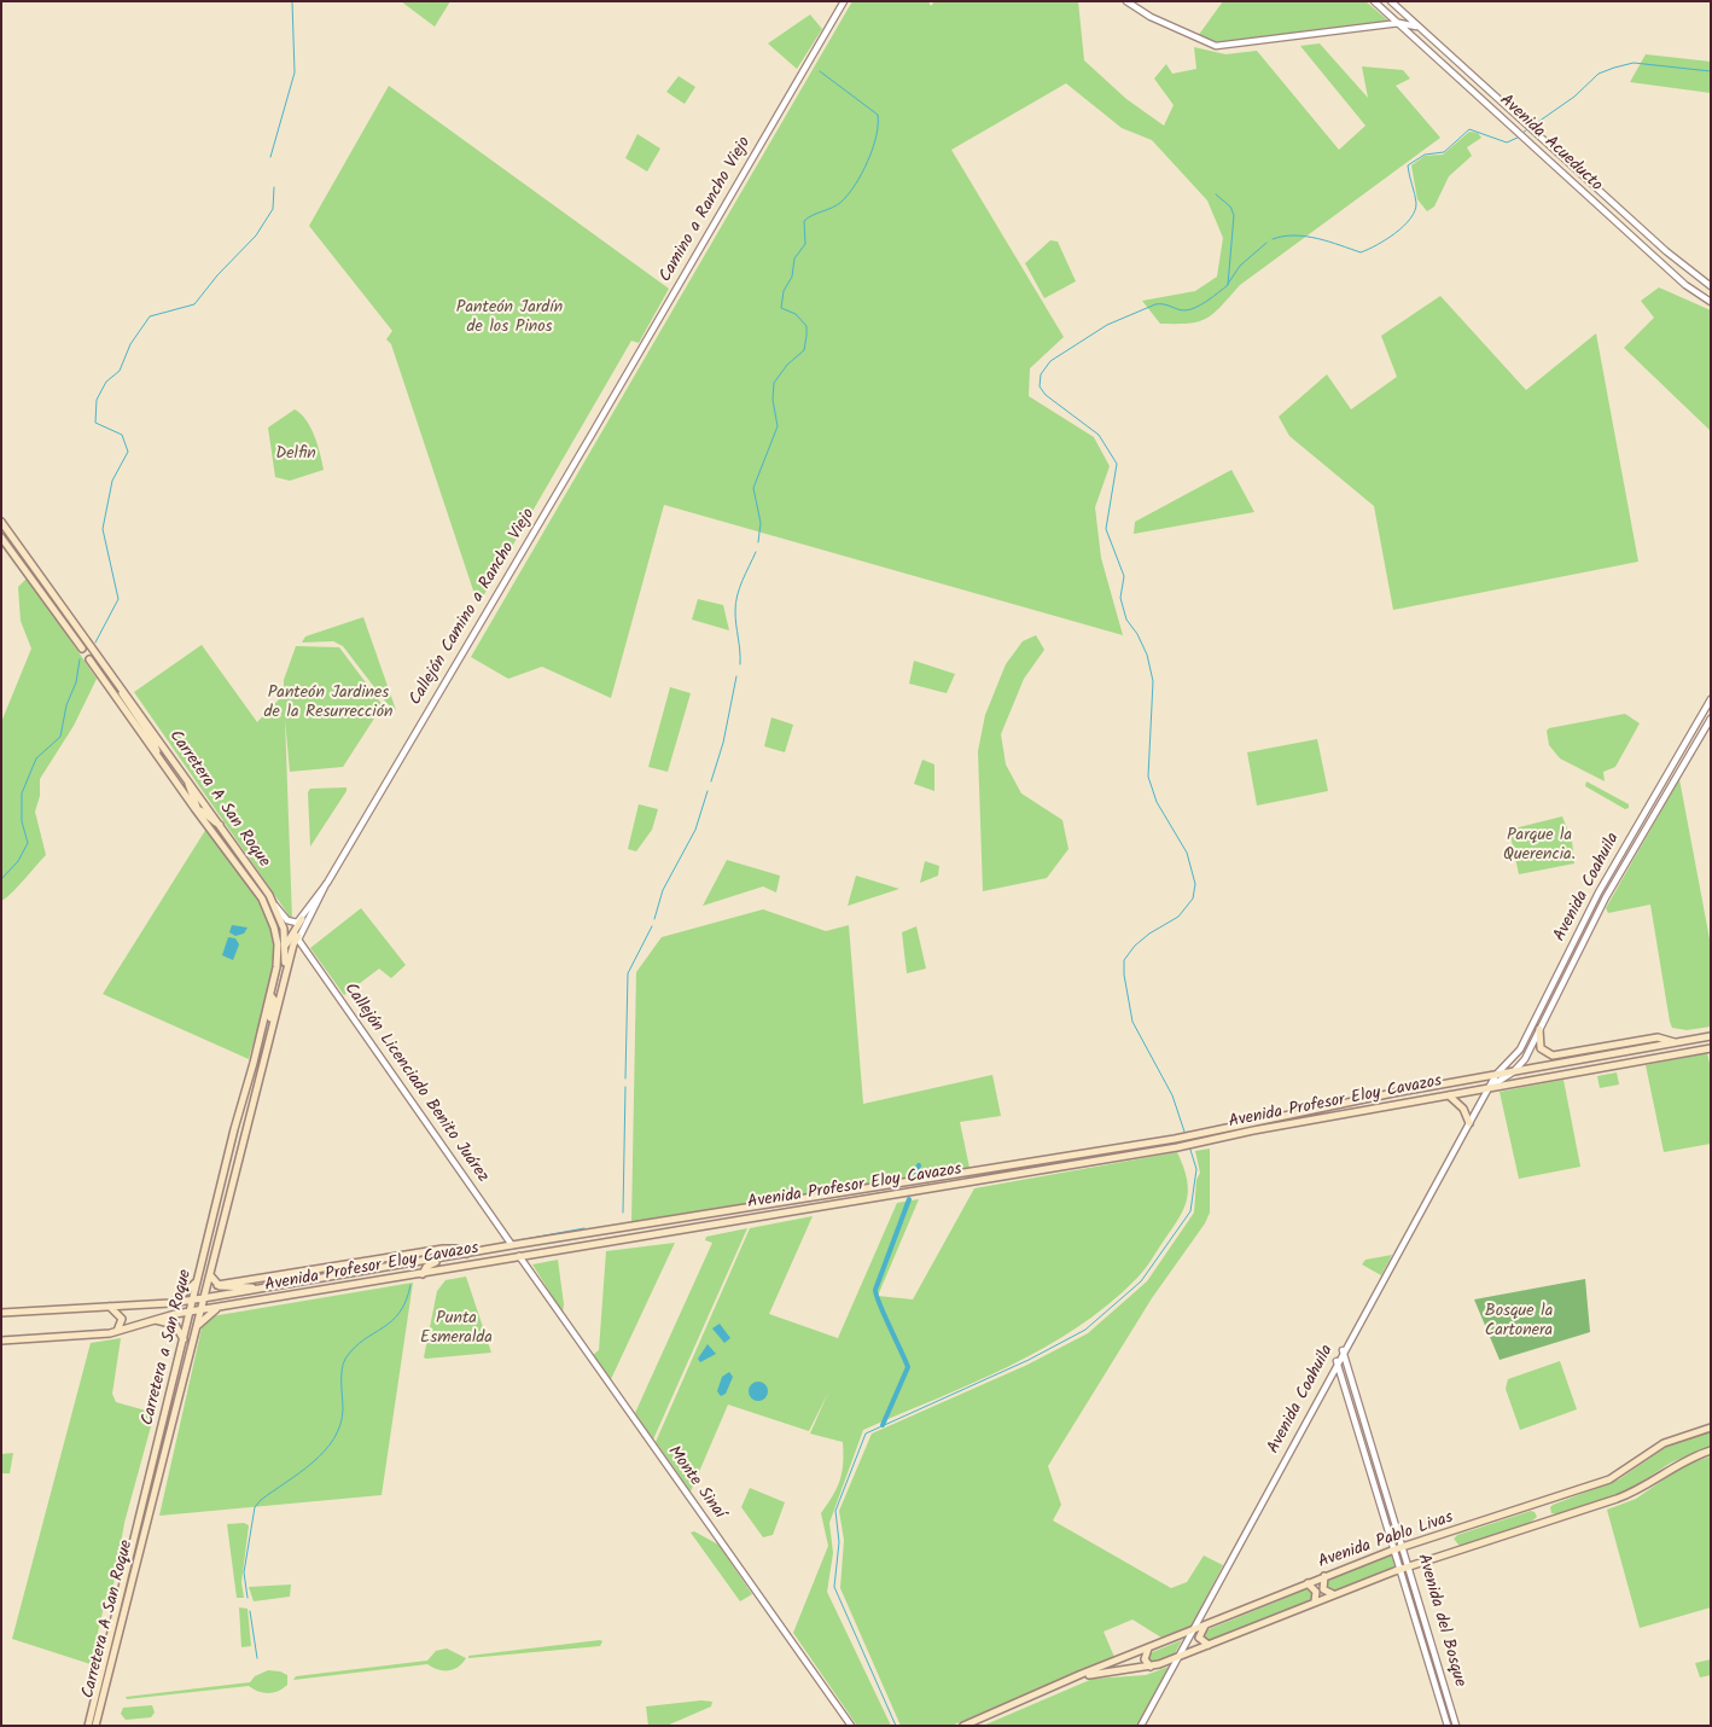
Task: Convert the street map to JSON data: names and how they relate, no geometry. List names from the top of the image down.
{
  "streets": {
    "main road": [
      "Carretera A San Roque",
      "Avenida Profesor Eloy Cavazos",
      "Carretera a San Roque",
      "Avenida Pablo Livas"
    ],
    "street": [
      "Avenida Acueducto",
      "Camino a Rancho Viejo",
      "Callejón Camino a Rancho Viejo",
      "Avenida Coahuila",
      "Callejón Licenciado Benito Juárez",
      "Monte Sinaí",
      "Avenida del Bosque"
    ]
  },
  "crossings": [
    ["Camino a Rancho Viejo", "Callejón Camino a Rancho Viejo"],
    ["Carretera A San Roque", "Callejón Licenciado Benito Juárez"],
    ["Carretera A San Roque", "Carretera a San Roque"],
    ["Avenida Coahuila", "Avenida Profesor Eloy Cavazos"],
    ["Avenida Coahuila", "Avenida Pablo Livas"],
    ["Avenida Coahuila", "Avenida del Bosque"],
    ["Callejón Licenciado Benito Juárez", "Avenida Profesor Eloy Cavazos"],
    ["Avenida Profesor Eloy Cavazos", "Carretera a San Roque"],
    ["Avenida Profesor Eloy Cavazos", "Monte Sinaí"],
    ["Avenida Pablo Livas", "Avenida del Bosque"]
  ],
  "parks": [
    "Panteón Jardín de los Pinos",
    "Delfin",
    "Panteón Jardines de la Resurrección",
    "Parque la Querencia.",
    "Bosque la Cartonera",
    "Punta Esmeralda"
  ]
}
